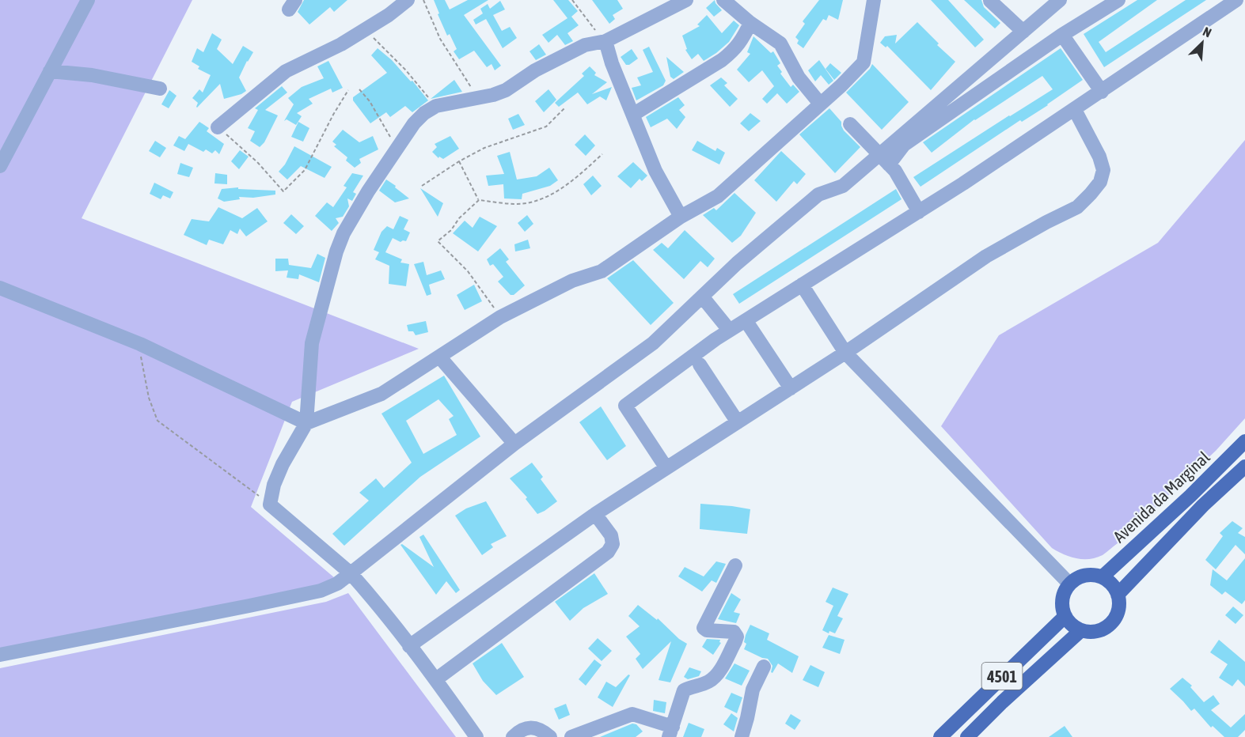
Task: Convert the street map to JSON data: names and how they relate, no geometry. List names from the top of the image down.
{
  "streets": {
    "main road": ["Avenida da Marginal", "4501"]
  },
  "crossings": [
    ["Avenida da Marginal", "4501"]
  ],
  "north": "top right"
}
